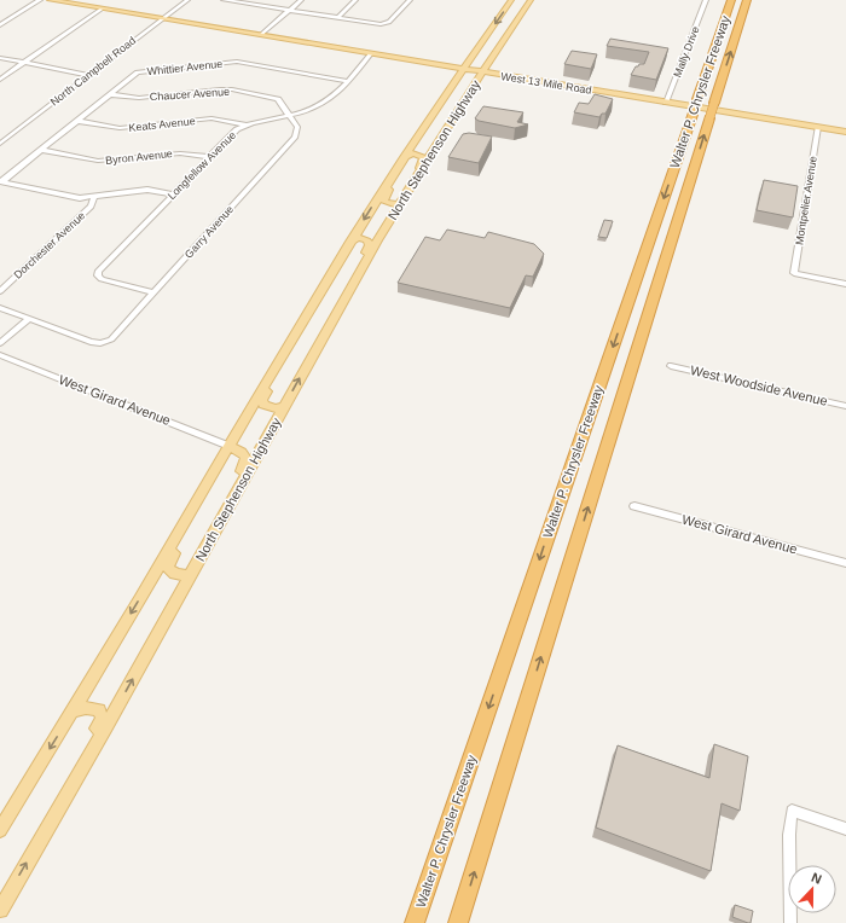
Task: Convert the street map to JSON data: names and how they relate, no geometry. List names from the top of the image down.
{
  "streets": {
    "highway": ["Walter P. Chrysler Freeway"],
    "main road": ["West 13 Mile Road", "North Stephenson Highway"],
    "street": [
      "Mally Drive",
      "Whittier Avenue",
      "North Campbell Road",
      "Chaucer Avenue",
      "Keats Avenue",
      "Byron Avenue",
      "Longfellow Avenue",
      "Montpelier Avenue",
      "Garry Avenue",
      "Dorchester Avenue",
      "West Woodside Avenue",
      "West Girard Avenue"
    ]
  },
  "crossings": [
    ["Mally Drive", "West 13 Mile Road"],
    ["Whittier Avenue", "Chaucer Avenue"],
    ["Whittier Avenue", "Keats Avenue"],
    ["Whittier Avenue", "Byron Avenue"],
    ["Whittier Avenue", "Longfellow Avenue"],
    ["North Campbell Road", "West 13 Mile Road"],
    ["West 13 Mile Road", "North Stephenson Highway"],
    ["West 13 Mile Road", "Longfellow Avenue"],
    ["West 13 Mile Road", "Montpelier Avenue"],
    ["Chaucer Avenue", "Longfellow Avenue"],
    ["Chaucer Avenue", "Garry Avenue"],
    ["Keats Avenue", "Longfellow Avenue"],
    ["North Stephenson Highway", "West Girard Avenue"],
    ["Byron Avenue", "Longfellow Avenue"],
    ["Longfellow Avenue", "Garry Avenue"]
  ],
  "north": "top"
}
